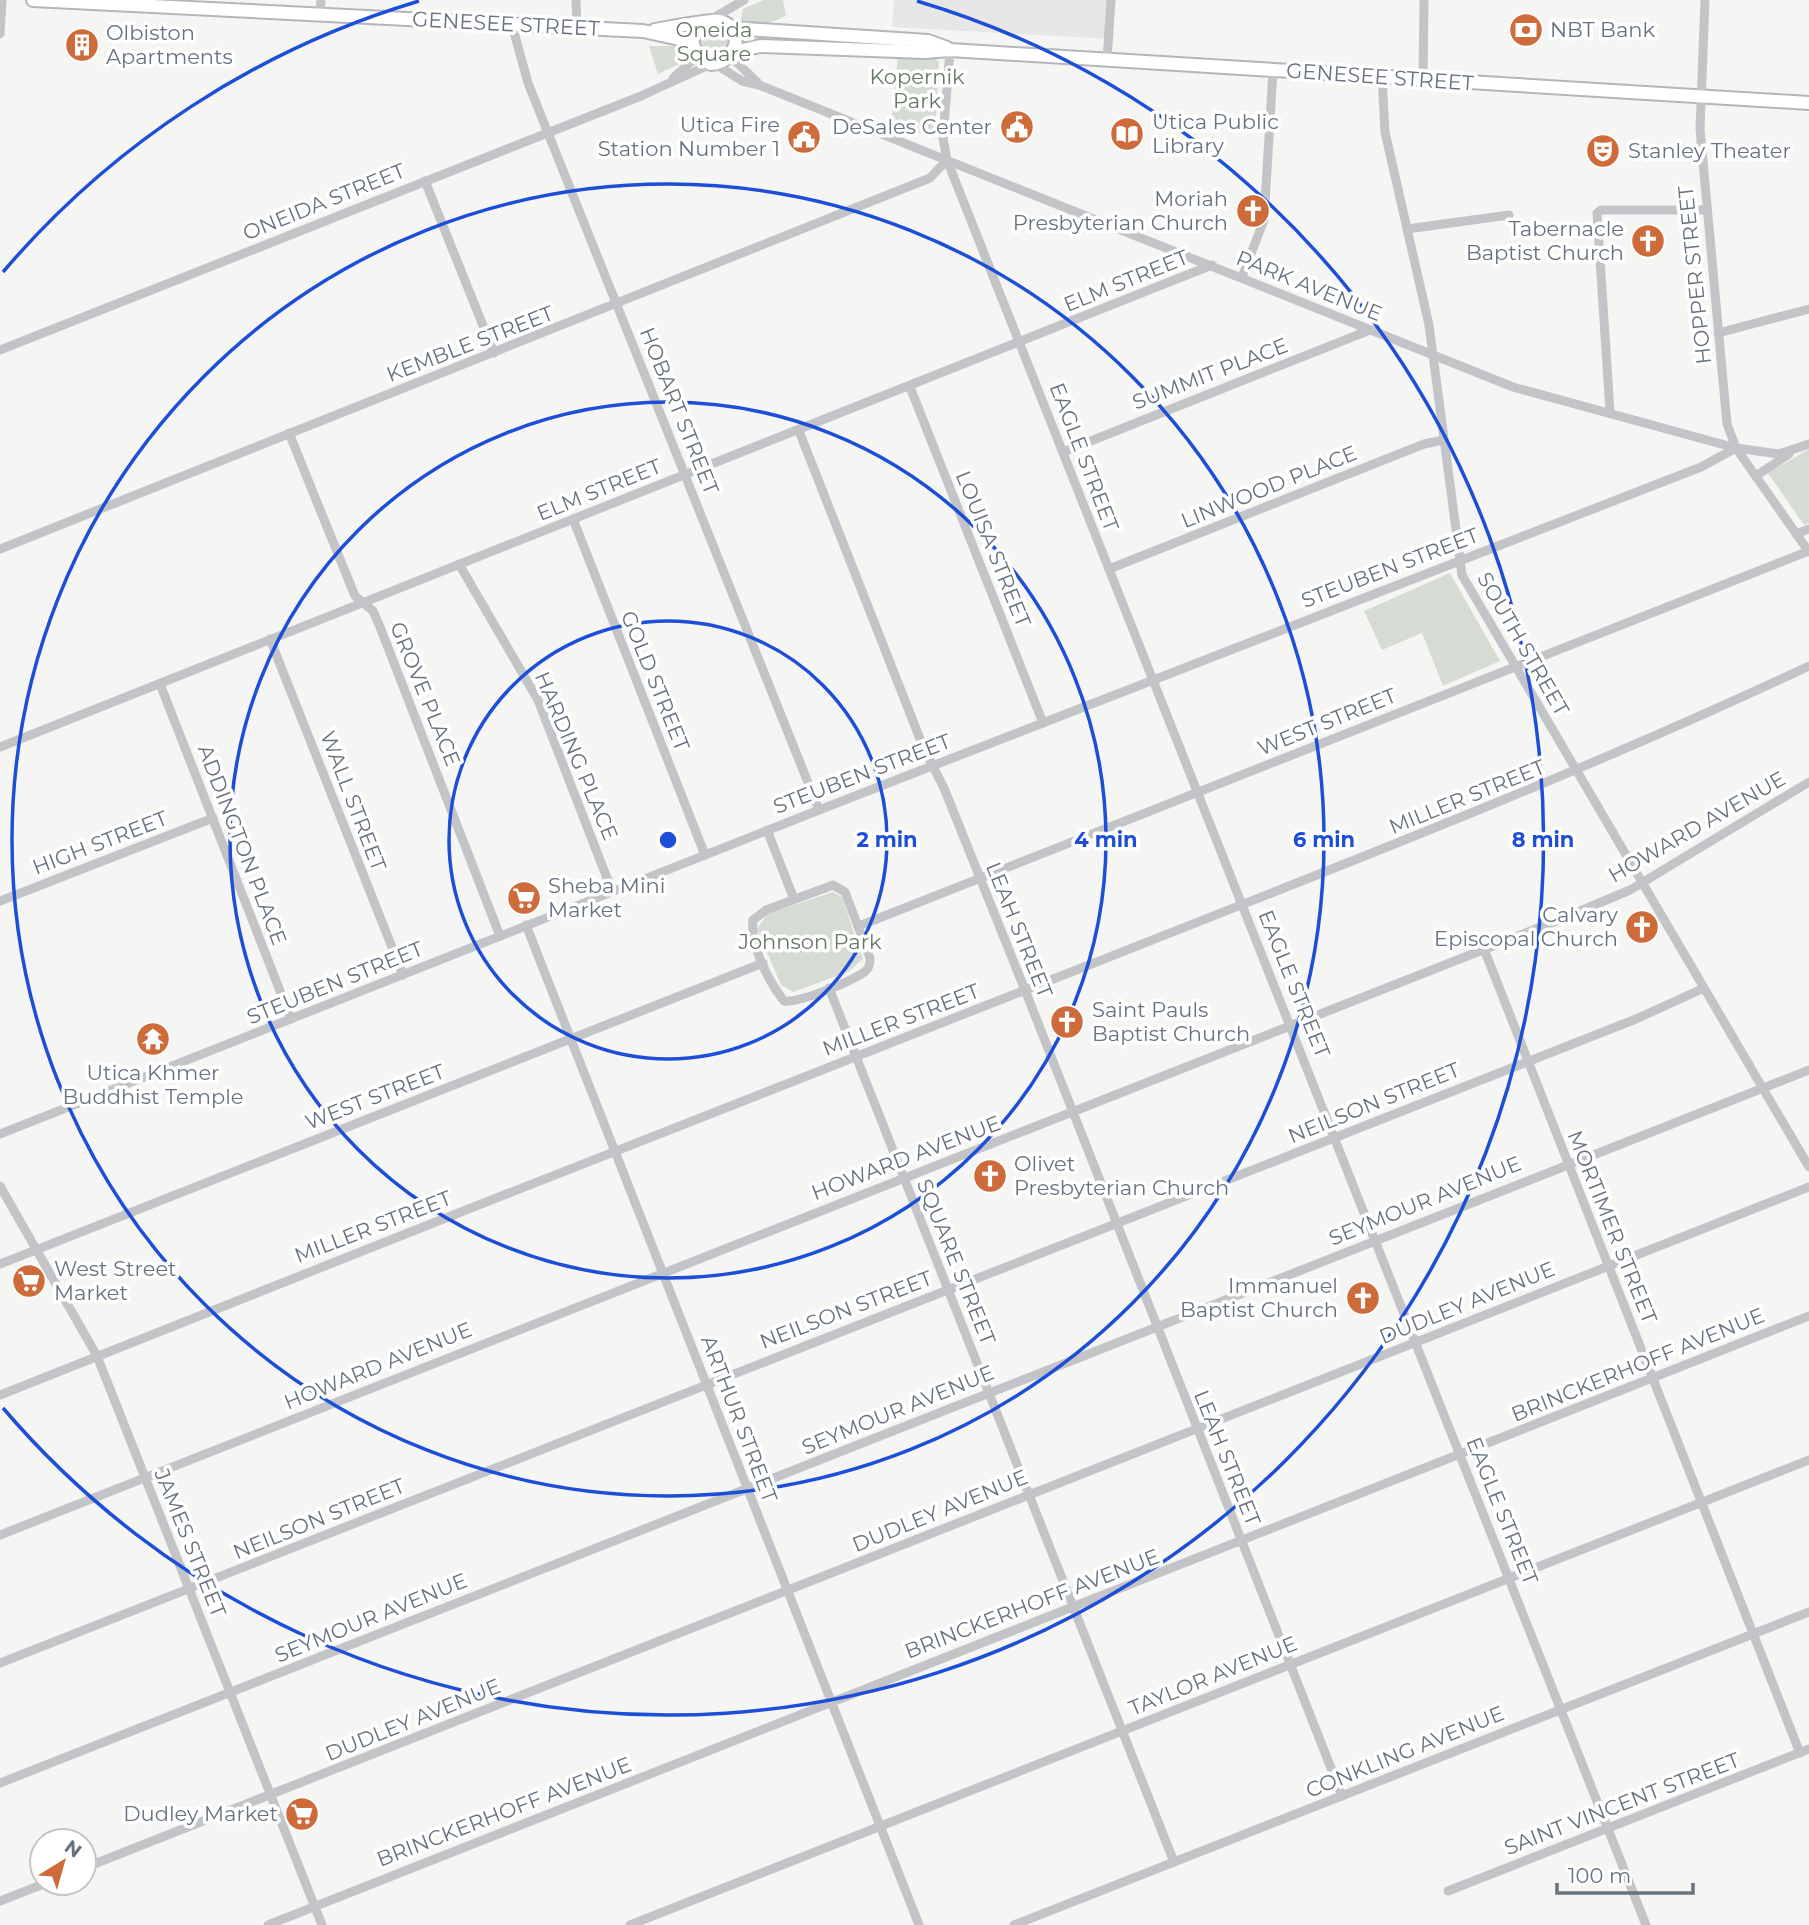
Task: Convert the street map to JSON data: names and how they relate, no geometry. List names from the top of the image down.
{
  "streets": {
    "main road": ["GENESEE STREET"],
    "street": [
      "ONEIDA STREET",
      "HOPPER STREET",
      "ELM STREET",
      "PARK AVENUE",
      "KEMBLE STREET",
      "SUMMIT PLACE",
      "HOBART STREET",
      "EAGLE STREET",
      "LINWOOD PLACE",
      "LOUISA STREET",
      "STEUBEN STREET",
      "SOUTH STREET",
      "GOLD STREET",
      "GROVE PLACE",
      "WEST STREET",
      "HARDING PLACE",
      "MILLER STREET",
      "WALL STREET",
      "HOWARD AVENUE",
      "HIGH STREET",
      "ADDINGTON PLACE",
      "LEAH STREET",
      "NEILSON STREET",
      "SEYMOUR AVENUE",
      "MORTIMER STREET",
      "SQUARE STREET",
      "DUDLEY AVENUE",
      "BRINCKERHOFF AVENUE",
      "ARTHUR STREET",
      "JAMES STREET",
      "TAYLOR AVENUE",
      "CONKLING AVENUE",
      "SAINT VINCENT STREET"
    ]
  },
  "crossings": [
    ["GENESEE STREET", "ONEIDA STREET"],
    ["GENESEE STREET", "HOPPER STREET"],
    ["GENESEE STREET", "PARK AVENUE"],
    ["GENESEE STREET", "HOBART STREET"],
    ["GENESEE STREET", "EAGLE STREET"],
    ["GENESEE STREET", "SOUTH STREET"],
    ["ONEIDA STREET", "PARK AVENUE"],
    ["ONEIDA STREET", "HOBART STREET"],
    ["HOPPER STREET", "PARK AVENUE"],
    ["HOPPER STREET", "STEUBEN STREET"],
    ["HOPPER STREET", "WEST STREET"],
    ["ELM STREET", "PARK AVENUE"],
    ["ELM STREET", "HOBART STREET"],
    ["ELM STREET", "EAGLE STREET"],
    ["ELM STREET", "LOUISA STREET"],
    ["ELM STREET", "GOLD STREET"],
    ["ELM STREET", "GROVE PLACE"],
    ["ELM STREET", "HARDING PLACE"],
    ["ELM STREET", "WALL STREET"],
    ["ELM STREET", "ADDINGTON PLACE"],
    ["ELM STREET", "LEAH STREET"],
    ["PARK AVENUE", "KEMBLE STREET"],
    ["PARK AVENUE", "SUMMIT PLACE"],
    ["PARK AVENUE", "EAGLE STREET"],
    ["PARK AVENUE", "STEUBEN STREET"],
    ["PARK AVENUE", "SOUTH STREET"],
    ["KEMBLE STREET", "HOBART STREET"],
    ["KEMBLE STREET", "EAGLE STREET"],
    ["KEMBLE STREET", "GROVE PLACE"],
    ["SUMMIT PLACE", "EAGLE STREET"],
    ["HOBART STREET", "STEUBEN STREET"],
    ["EAGLE STREET", "LINWOOD PLACE"],
    ["EAGLE STREET", "STEUBEN STREET"],
    ["EAGLE STREET", "WEST STREET"],
    ["EAGLE STREET", "MILLER STREET"],
    ["EAGLE STREET", "HOWARD AVENUE"],
    ["EAGLE STREET", "NEILSON STREET"],
    ["EAGLE STREET", "SEYMOUR AVENUE"],
    ["EAGLE STREET", "DUDLEY AVENUE"],
    ["EAGLE STREET", "BRINCKERHOFF AVENUE"],
    ["EAGLE STREET", "TAYLOR AVENUE"],
    ["EAGLE STREET", "CONKLING AVENUE"],
    ["EAGLE STREET", "SAINT VINCENT STREET"],
    ["LINWOOD PLACE", "SOUTH STREET"],
    ["LOUISA STREET", "STEUBEN STREET"],
    ["STEUBEN STREET", "SOUTH STREET"],
    ["STEUBEN STREET", "GOLD STREET"],
    ["STEUBEN STREET", "GROVE PLACE"],
    ["STEUBEN STREET", "HARDING PLACE"],
    ["STEUBEN STREET", "WALL STREET"],
    ["STEUBEN STREET", "ADDINGTON PLACE"],
    ["STEUBEN STREET", "LEAH STREET"],
    ["STEUBEN STREET", "ARTHUR STREET"],
    ["SOUTH STREET", "WEST STREET"],
    ["SOUTH STREET", "MILLER STREET"],
    ["SOUTH STREET", "HOWARD AVENUE"],
    ["SOUTH STREET", "NEILSON STREET"],
    ["SOUTH STREET", "SEYMOUR AVENUE"],
    ["WEST STREET", "LEAH STREET"],
    ["WEST STREET", "SQUARE STREET"],
    ["WEST STREET", "ARTHUR STREET"],
    ["WEST STREET", "JAMES STREET"],
    ["MILLER STREET", "LEAH STREET"],
    ["MILLER STREET", "SQUARE STREET"],
    ["MILLER STREET", "ARTHUR STREET"],
    ["MILLER STREET", "JAMES STREET"],
    ["HOWARD AVENUE", "LEAH STREET"],
    ["HOWARD AVENUE", "MORTIMER STREET"],
    ["HOWARD AVENUE", "SQUARE STREET"],
    ["HOWARD AVENUE", "ARTHUR STREET"],
    ["HOWARD AVENUE", "JAMES STREET"],
    ["HIGH STREET", "ADDINGTON PLACE"],
    ["LEAH STREET", "NEILSON STREET"],
    ["LEAH STREET", "SEYMOUR AVENUE"],
    ["LEAH STREET", "DUDLEY AVENUE"],
    ["LEAH STREET", "BRINCKERHOFF AVENUE"],
    ["LEAH STREET", "TAYLOR AVENUE"],
    ["LEAH STREET", "CONKLING AVENUE"],
    ["NEILSON STREET", "MORTIMER STREET"],
    ["NEILSON STREET", "SQUARE STREET"],
    ["NEILSON STREET", "ARTHUR STREET"],
    ["NEILSON STREET", "JAMES STREET"],
    ["SEYMOUR AVENUE", "MORTIMER STREET"],
    ["SEYMOUR AVENUE", "SQUARE STREET"],
    ["SEYMOUR AVENUE", "ARTHUR STREET"],
    ["SEYMOUR AVENUE", "JAMES STREET"],
    ["MORTIMER STREET", "DUDLEY AVENUE"],
    ["MORTIMER STREET", "BRINCKERHOFF AVENUE"],
    ["MORTIMER STREET", "TAYLOR AVENUE"],
    ["MORTIMER STREET", "CONKLING AVENUE"],
    ["MORTIMER STREET", "SAINT VINCENT STREET"],
    ["SQUARE STREET", "DUDLEY AVENUE"],
    ["SQUARE STREET", "BRINCKERHOFF AVENUE"],
    ["SQUARE STREET", "TAYLOR AVENUE"],
    ["SQUARE STREET", "CONKLING AVENUE"],
    ["DUDLEY AVENUE", "ARTHUR STREET"],
    ["DUDLEY AVENUE", "JAMES STREET"],
    ["BRINCKERHOFF AVENUE", "ARTHUR STREET"],
    ["BRINCKERHOFF AVENUE", "JAMES STREET"],
    ["ARTHUR STREET", "TAYLOR AVENUE"]
  ],
  "parks": ["Oneida Square", "Kopernik Park", "Johnson Park"],
  "places": {
    "bank": ["NBT Bank"],
    "building": ["Olbiston Apartments"],
    "public building": ["DeSales Center", "Utica Fire Station Number 1"],
    "library": ["Utica Public Library"],
    "theatre": ["Stanley Theater"],
    "church": [
      "Moriah Presbyterian Church",
      "Tabernacle Baptist Church",
      "Calvary Episcopal Church",
      "Saint Pauls Baptist Church",
      "Olivet Presbyterian Church",
      "Immanuel Baptist Church"
    ],
    "supermarket": ["Sheba Mini Market", "West Street Market", "Dudley Market"],
    "temple": ["Utica Khmer Buddhist Temple"]
  },
  "scale_bar": "100 m",
  "north": "top right",
  "rings": [
    "2 min",
    "4 min",
    "6 min",
    "8 min"
  ]
}
